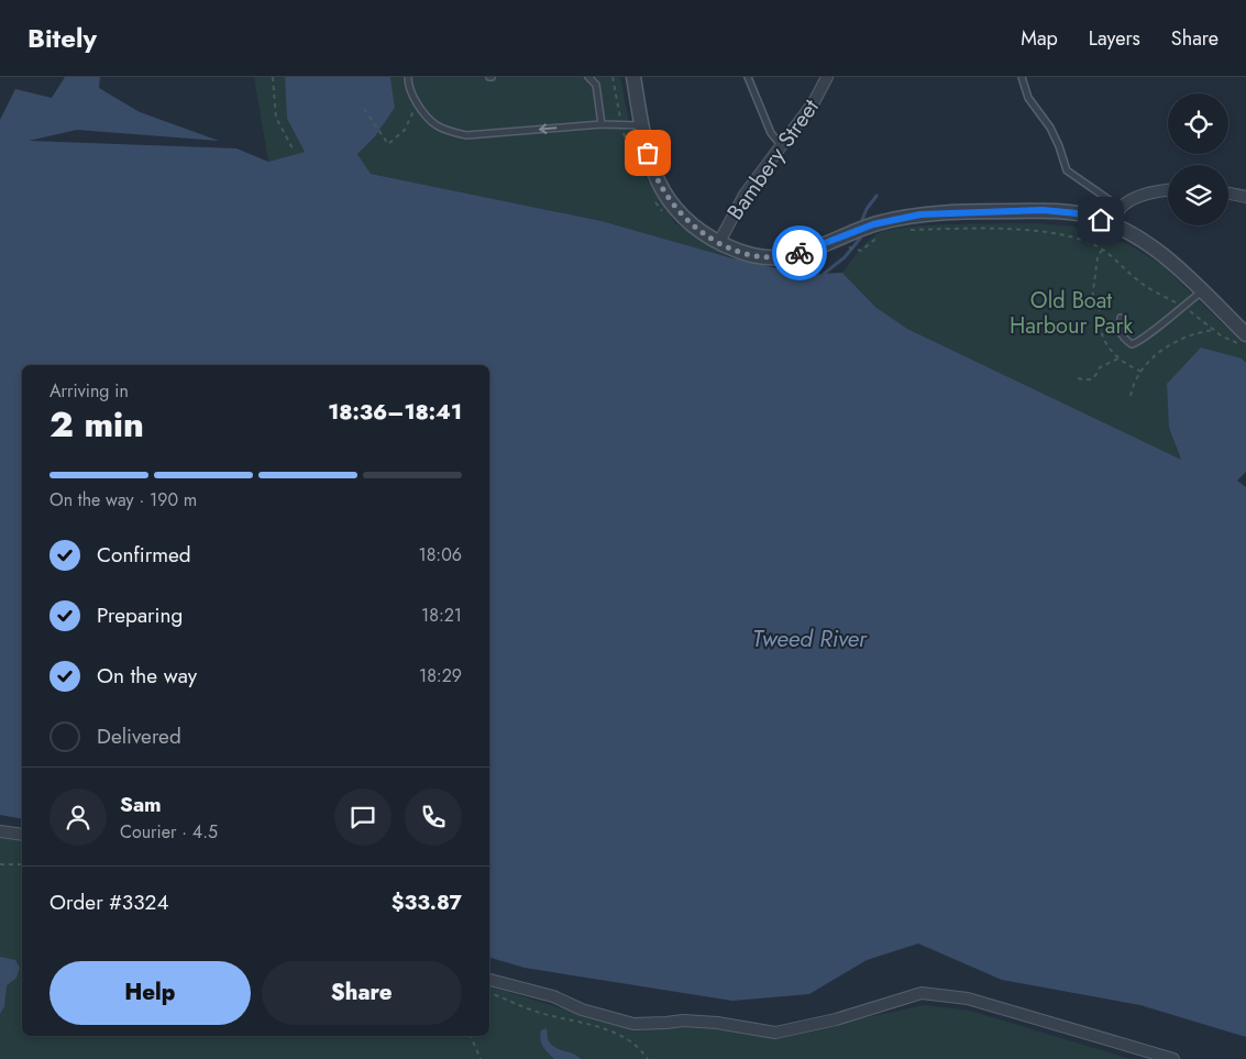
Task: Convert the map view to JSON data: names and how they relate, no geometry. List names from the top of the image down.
{
  "streets": {
    "street": ["Bambery Street"]
  },
  "water": ["Tweed River"],
  "parks": ["Old Boat Harbour Park"],
  "page": {
    "header": "Bitely",
    "nav": ["Map", "Layers", "Share"],
    "heading": ["2 min", "Arriving in", "18:36–18:41"],
    "panel": [
      "Sam",
      "Courier · 4.5",
      "Order #3324",
      "$33.87"
    ],
    "bar": "On the way · 190 m",
    "list": [
      ["Confirmed", "18:06"],
      ["Preparing", "18:21"],
      ["On the way", "18:29"],
      "Delivered"
    ],
    "buttons": ["Help", "Share"]
  }
}
